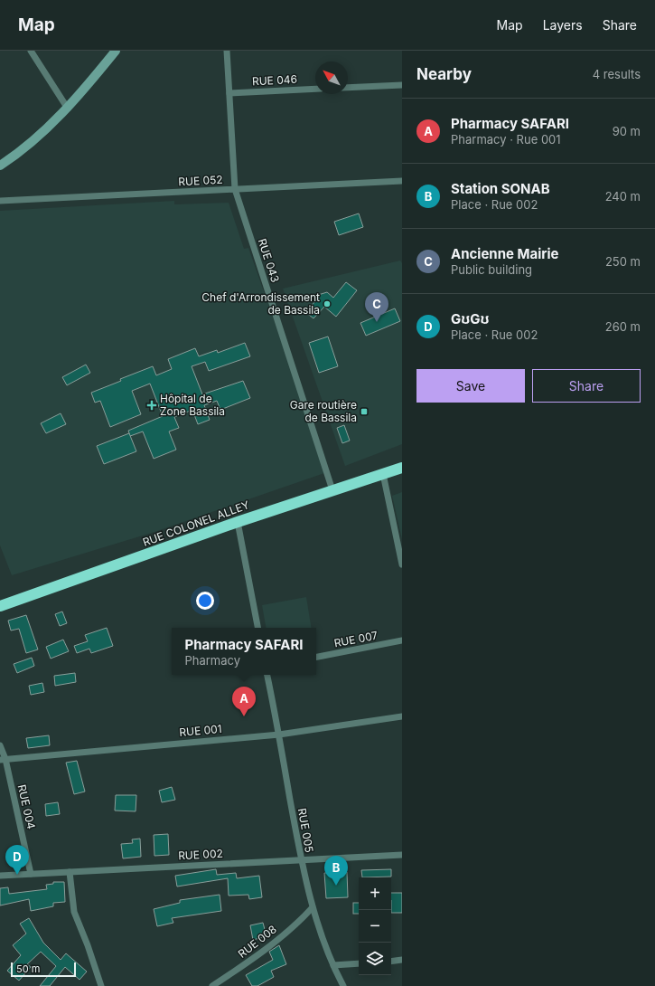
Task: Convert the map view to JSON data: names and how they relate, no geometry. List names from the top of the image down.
{
  "streets": {
    "highway": ["RUE COLONEL ALLEY"],
    "street": [
      "RUE 046",
      "RUE 052",
      "RUE 043",
      "RUE 007",
      "RUE 001",
      "RUE 004",
      "RUE 005",
      "RUE 002",
      "RUE 008"
    ]
  },
  "crossings": [
    ["RUE 046", "RUE 043"],
    ["RUE 052", "RUE 043"],
    ["RUE 043", "RUE COLONEL ALLEY"],
    ["RUE 001", "RUE 004"],
    ["RUE 001", "RUE 005"],
    ["RUE 004", "RUE 002"],
    ["RUE 005", "RUE 002"],
    ["RUE 005", "RUE 008"]
  ],
  "places": {
    "other": ["Chef d'Arrondissement de Bassila"],
    "health": ["Hôpital de Zone Bassila"],
    "transit": ["Gare routière de Bassila"]
  },
  "scale_bar": "50 m",
  "north": "top left",
  "page": {
    "header": "Map",
    "nav": ["Map", "Layers", "Share"],
    "heading": ["Nearby", "4 results"],
    "list": [
      {
        "mark": "A",
        "name": "Pharmacy SAFARI",
        "note": "Pharmacy · Rue 001",
        "value": "90 m"
      },
      {
        "mark": "B",
        "name": "Station SONAB",
        "note": "Place · Rue 002",
        "value": "240 m"
      },
      {
        "mark": "C",
        "name": "Ancienne Mairie",
        "note": "Public building",
        "value": "250 m"
      },
      {
        "mark": "D",
        "name": "GʊGʊ",
        "note": "Place · Rue 002",
        "value": "260 m"
      }
    ],
    "pins": [
      "C",
      "A",
      "D",
      "B"
    ],
    "buttons": ["Save", "Share"],
    "popup": ["Pharmacy SAFARI", "Pharmacy"],
    "map_buttons": ["+", "−"],
    "scale": "50 m"
  }
}
